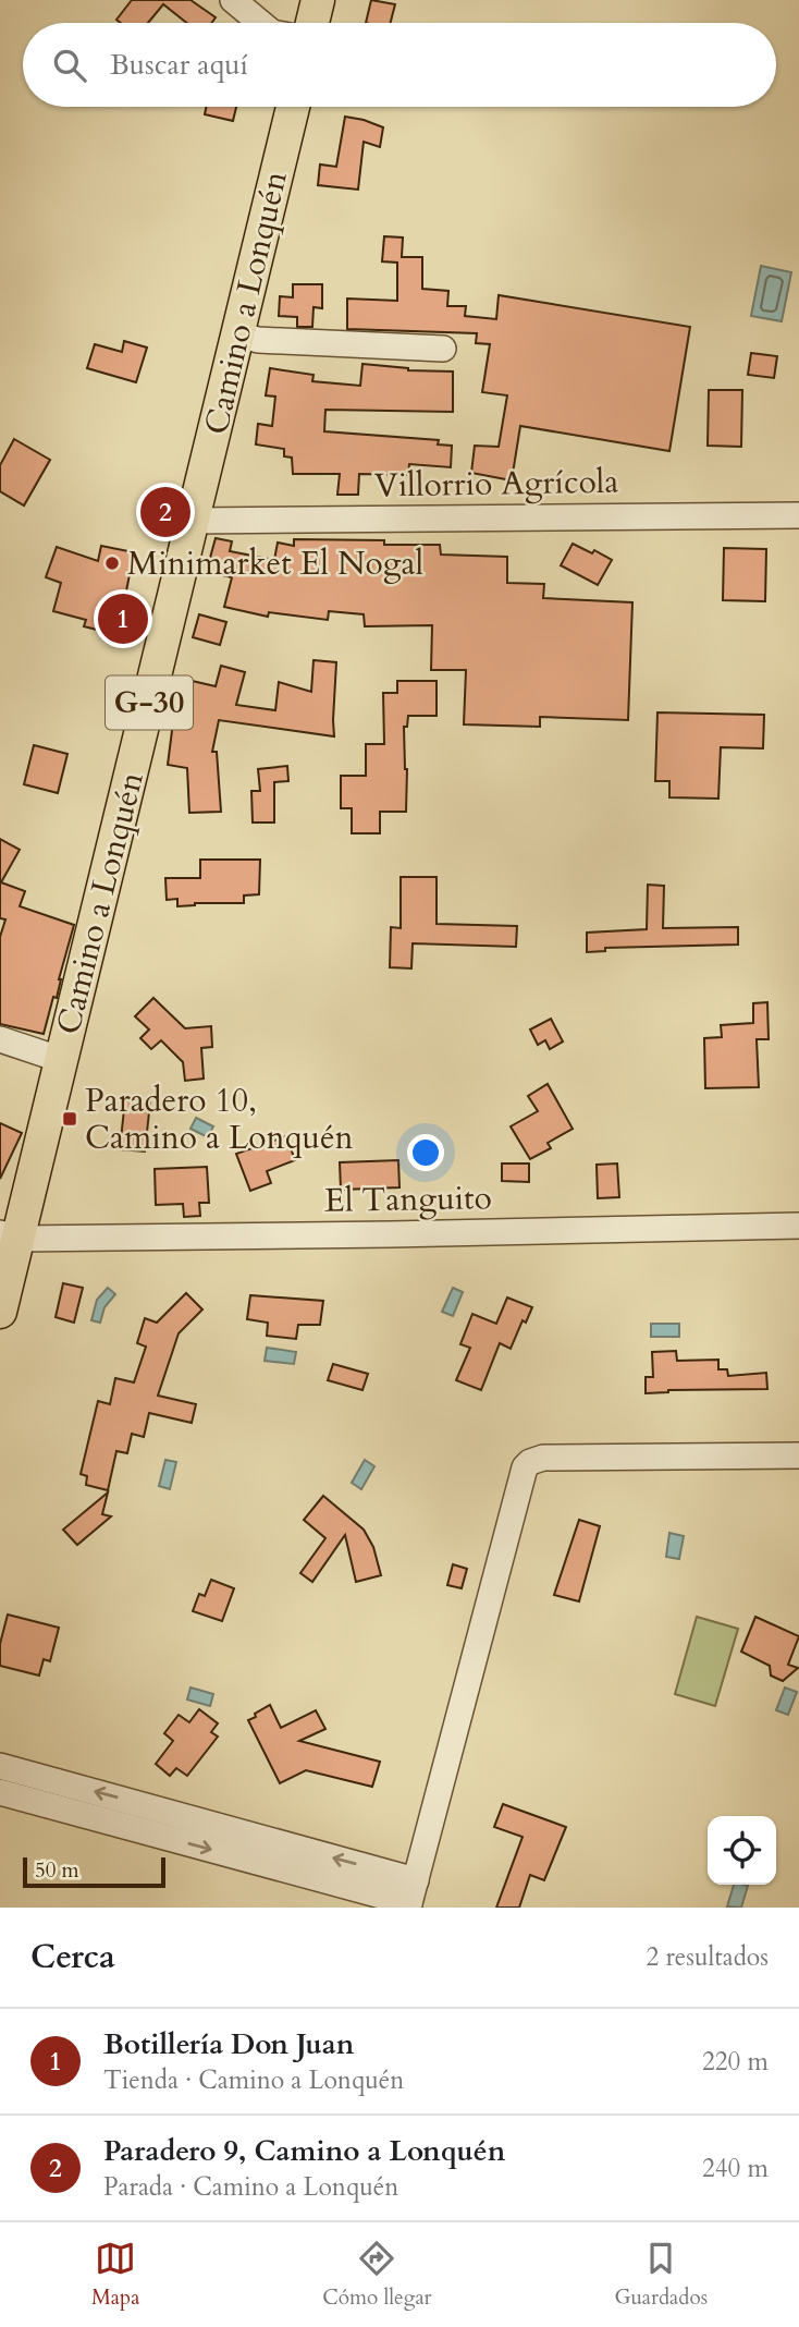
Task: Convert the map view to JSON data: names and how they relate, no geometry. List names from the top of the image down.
{
  "streets": {
    "main road": ["Camino a Lonquén", "G-30"],
    "street": ["Villorrio Agrícola", "El Tanguito"]
  },
  "crossings": [
    ["Camino a Lonquén", "Villorrio Agrícola"],
    ["Camino a Lonquén", "El Tanguito"]
  ],
  "places": {
    "other": ["Minimarket El Nogal"],
    "transit": ["Paradero 10, Camino a Lonquén"]
  },
  "scale_bar": "50 m",
  "page": {
    "search": "Buscar aquí",
    "pins": ["2", "1"],
    "scale": "50 m",
    "heading": ["Cerca", "2 resultados"],
    "list": [
      {
        "mark": "1",
        "name": "Botillería Don Juan",
        "note": "Tienda · Camino a Lonquén",
        "value": "220 m"
      },
      {
        "mark": "2",
        "name": "Paradero 9, Camino a Lonquén",
        "note": "Parada · Camino a Lonquén",
        "value": "240 m"
      }
    ],
    "nav": ["Mapa", "Cómo llegar", "Guardados"]
  }
}
